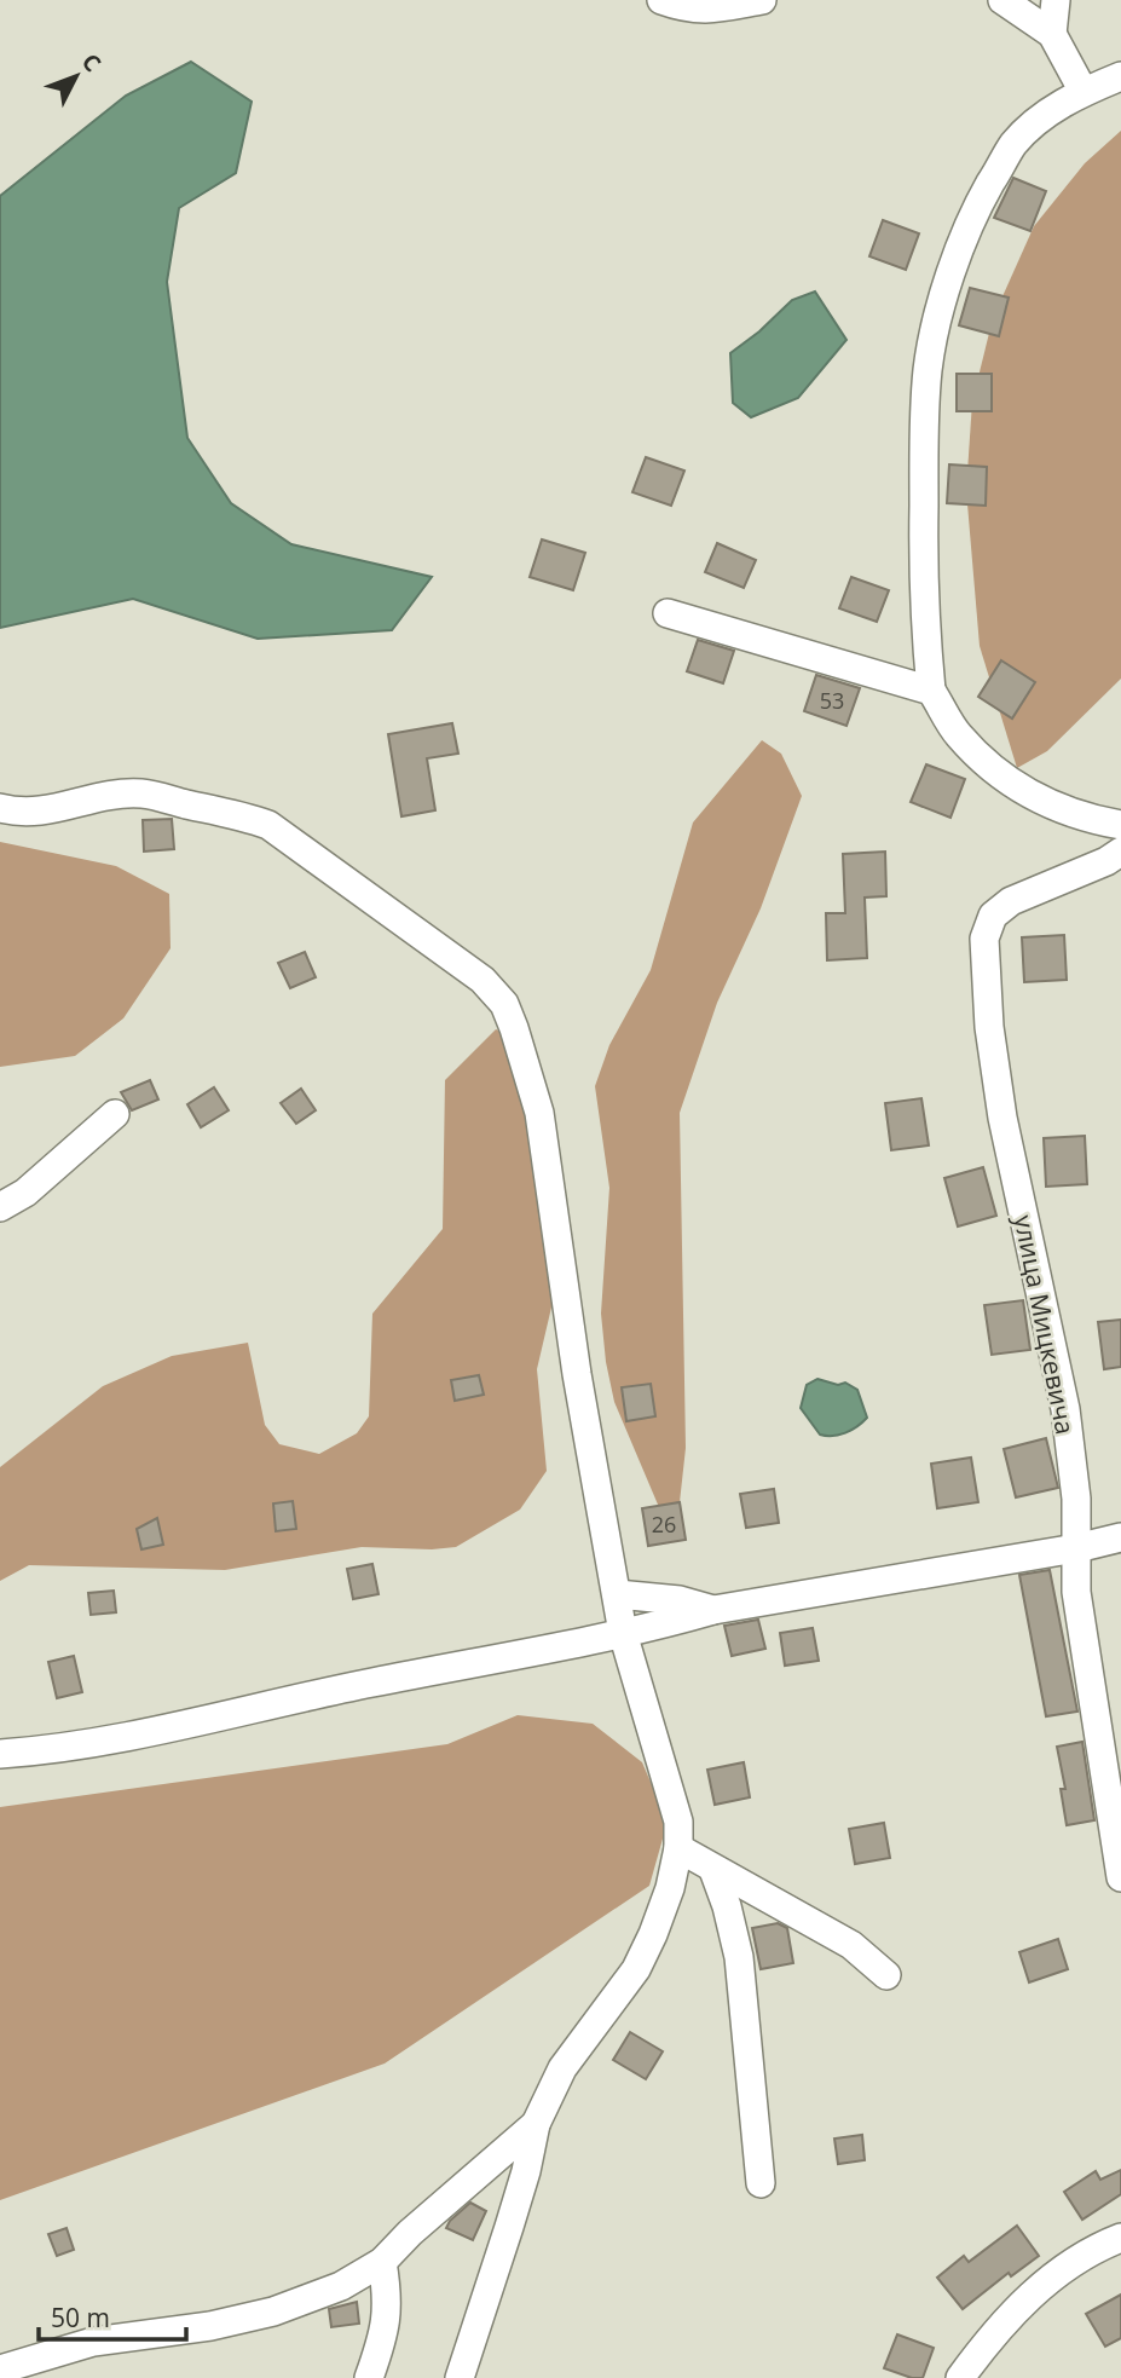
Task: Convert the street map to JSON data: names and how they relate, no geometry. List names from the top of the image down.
{
  "streets": {
    "street": ["улица Мицкевича"]
  },
  "house_numbers": ["53", "26"],
  "scale_bar": "50 m",
  "north": "top right"
}
